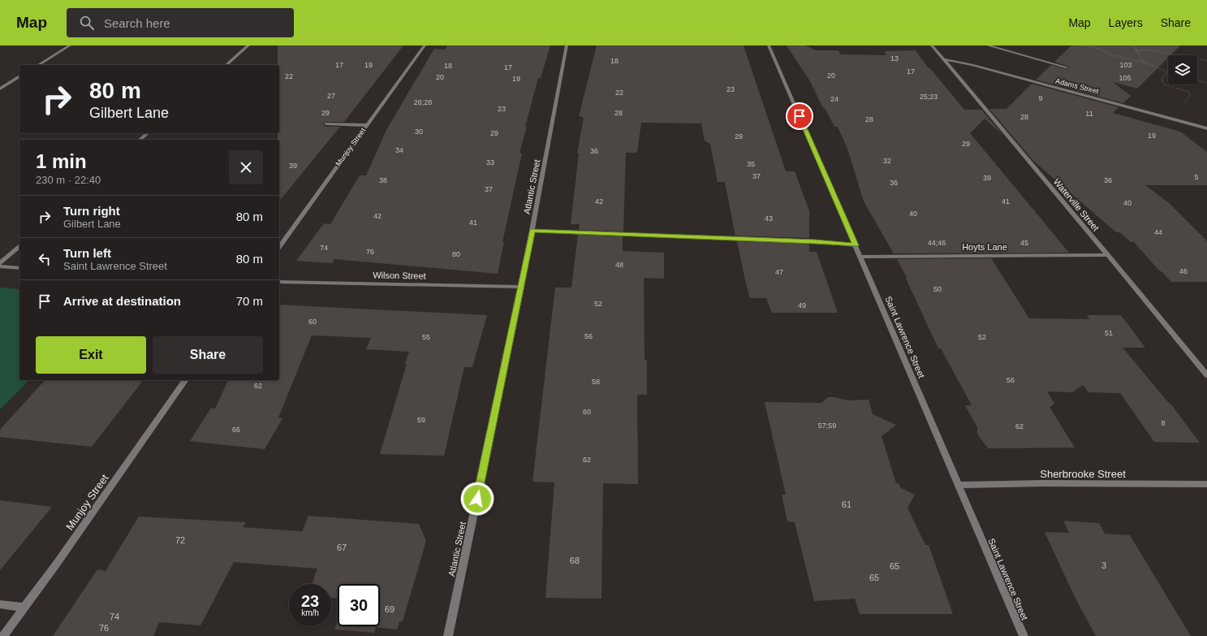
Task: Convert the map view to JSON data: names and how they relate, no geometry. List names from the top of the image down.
{
  "streets": {
    "street": [
      "Adams Street",
      "Munjoy Street",
      "Atlantic Street",
      "Waterville Street",
      "Hoyts Lane",
      "Wilson Street",
      "Saint Lawrence Street",
      "Sherbrooke Street"
    ]
  },
  "crossings": [
    ["Adams Street", "Waterville Street"],
    ["Atlantic Street", "Wilson Street"],
    ["Waterville Street", "Hoyts Lane"],
    ["Hoyts Lane", "Saint Lawrence Street"],
    ["Saint Lawrence Street", "Sherbrooke Street"]
  ],
  "house_numbers": [
    "13",
    "18",
    "17",
    "19",
    "103",
    "18",
    "17",
    "17",
    "20",
    "22",
    "20",
    "105",
    "19",
    "23",
    "22",
    "27",
    "25;23",
    "9",
    "24",
    "26;28",
    "23",
    "29",
    "28",
    "11",
    "28",
    "28",
    "30",
    "29",
    "19",
    "29",
    "29",
    "34",
    "36",
    "32",
    "33",
    "35",
    "39",
    "37",
    "5",
    "39",
    "38",
    "36",
    "36",
    "37",
    "42",
    "41",
    "40",
    "40",
    "42",
    "43",
    "41",
    "44",
    "44;46",
    "45",
    "74",
    "76",
    "80",
    "48",
    "46",
    "47",
    "50",
    "52",
    "49",
    "60",
    "51",
    "56",
    "55",
    "52",
    "56",
    "58",
    "62",
    "60",
    "59",
    "8",
    "57;59",
    "62",
    "66",
    "62",
    "61",
    "72",
    "67",
    "68",
    "3",
    "65",
    "65",
    "69",
    "74",
    "76"
  ],
  "page": {
    "header": "Map",
    "search": "Search here",
    "nav": ["Map", "Layers", "Share"],
    "turn": ["80 m", "Gilbert Lane"],
    "heading": ["1 min", "230 m · 22:40"],
    "list": [
      {
        "name": "Turn right",
        "note": "Gilbert Lane",
        "value": "80 m"
      },
      {
        "name": "Turn left",
        "note": "Saint Lawrence Street",
        "value": "80 m"
      },
      {
        "name": "Arrive at destination",
        "value": "70 m"
      }
    ],
    "buttons": ["Exit", "Share"],
    "speed": "23 km/h",
    "limit": "30"
  }
}
